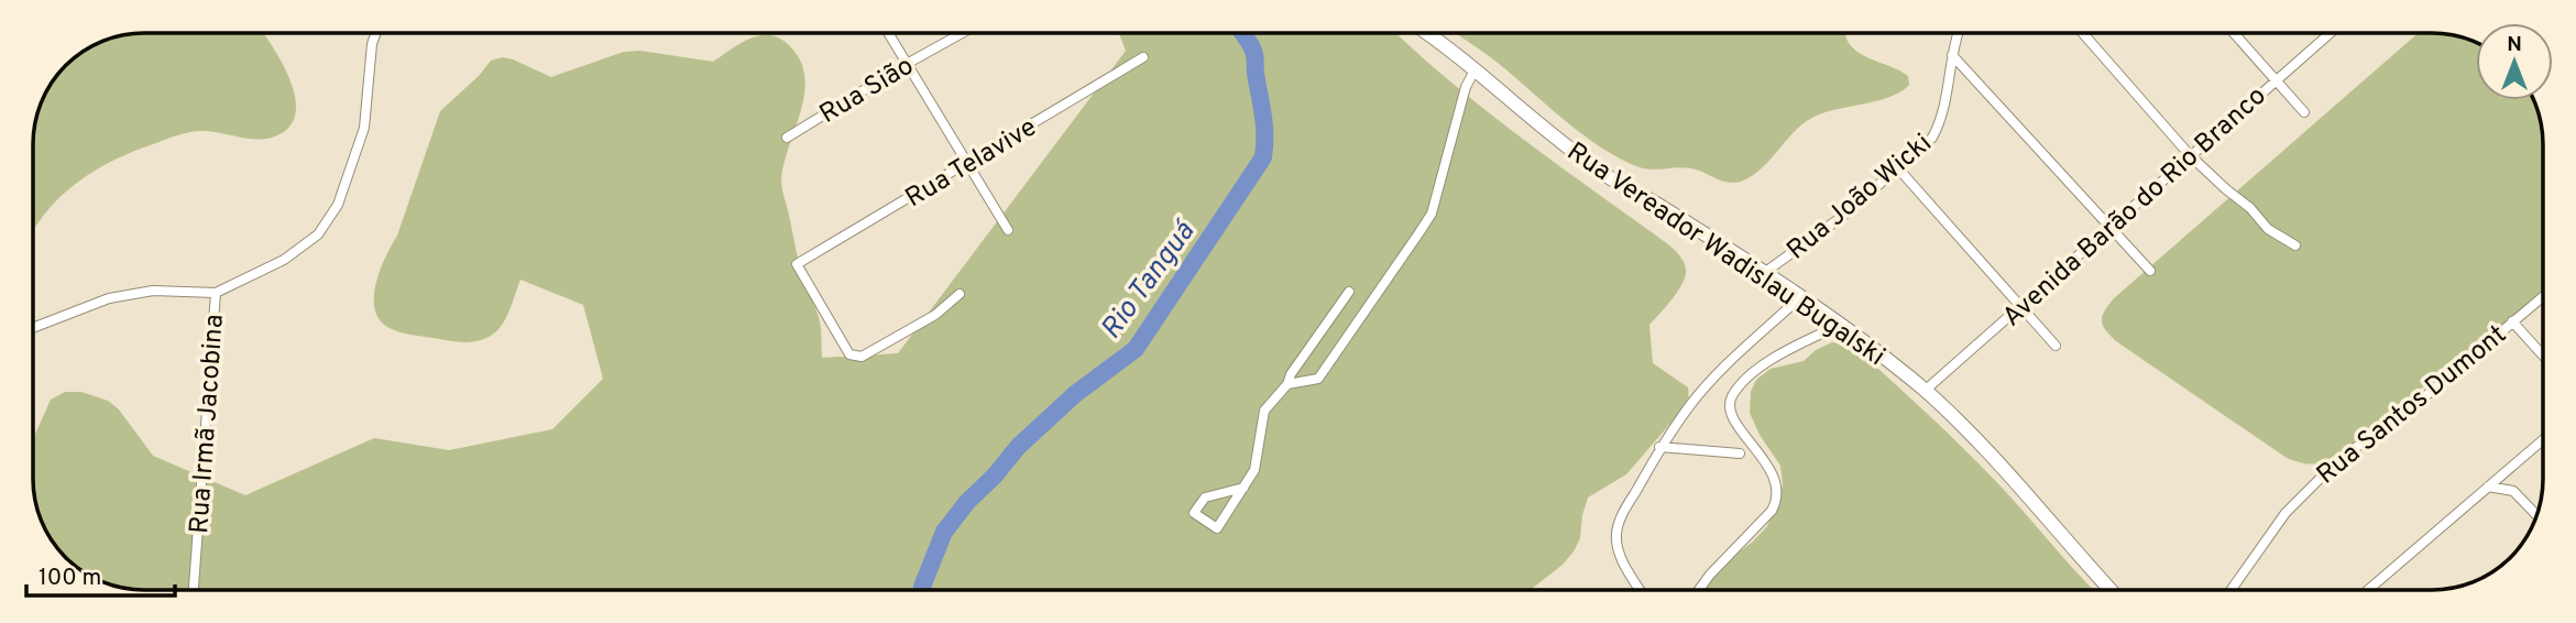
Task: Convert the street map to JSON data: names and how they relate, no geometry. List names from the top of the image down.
{
  "streets": {
    "main road": ["Rua Vereador Wadislau Bugalski"],
    "street": [
      "Rua Sião",
      "Rua Telavive",
      "Rua João Wicki",
      "Avenida Barão do Rio Branco",
      "Rua Santos Dumont",
      "Rua Irmã Jacobina"
    ]
  },
  "crossings": [
    ["Rua João Wicki", "Rua Vereador Wadislau Bugalski"],
    ["Avenida Barão do Rio Branco", "Rua Vereador Wadislau Bugalski"]
  ],
  "water": ["Rio Tanguá"],
  "scale_bar": "100 m",
  "north": "top"
}
